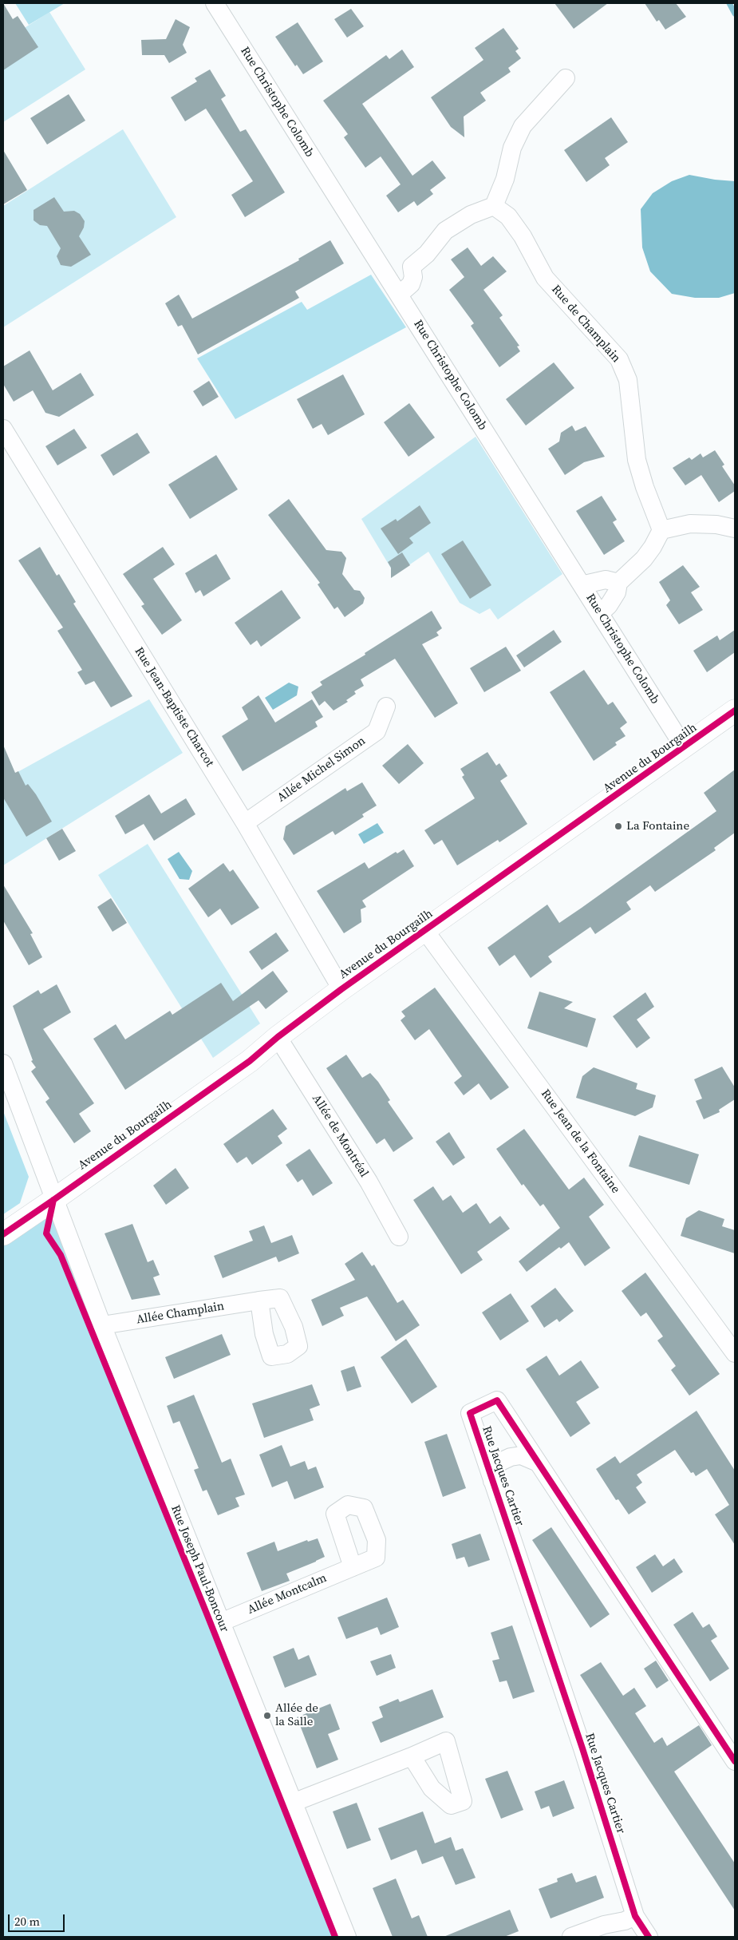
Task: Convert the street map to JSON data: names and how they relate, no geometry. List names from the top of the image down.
{
  "streets": {
    "main road": ["Avenue du Bourgailh"],
    "street": [
      "Rue Christophe Colomb",
      "Rue de Champlain",
      "Rue Jean-Baptiste Charcot",
      "Allée Michel Simon",
      "Allée de Montréal",
      "Rue Jean de la Fontaine",
      "Allée Champlain",
      "Rue Jacques Cartier",
      "Rue Joseph Paul-Boncour",
      "Allée Montcalm"
    ]
  },
  "crossings": [
    ["Rue Christophe Colomb", "Avenue du Bourgailh"],
    ["Rue Jean-Baptiste Charcot", "Avenue du Bourgailh"],
    ["Rue Jean-Baptiste Charcot", "Allée Michel Simon"],
    ["Avenue du Bourgailh", "Allée de Montréal"],
    ["Avenue du Bourgailh", "Rue Jean de la Fontaine"],
    ["Avenue du Bourgailh", "Rue Joseph Paul-Boncour"],
    ["Allée Champlain", "Rue Joseph Paul-Boncour"],
    ["Rue Joseph Paul-Boncour", "Allée Montcalm"]
  ],
  "places": ["La Fontaine", "Allée de la Salle"],
  "scale_bar": "20 m"
}
